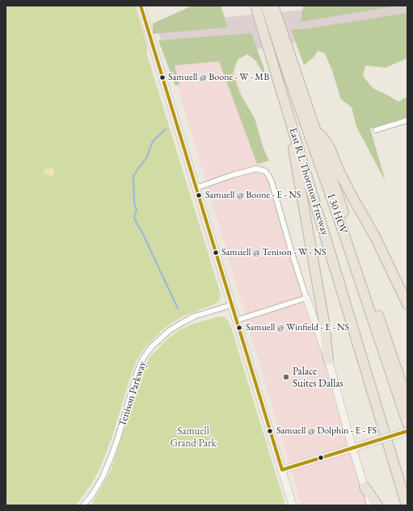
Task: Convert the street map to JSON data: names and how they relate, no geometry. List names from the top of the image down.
{
  "streets": {
    "highway": ["East R L Thornton Freeway", "I 30 HOV"],
    "street": ["Tenison Parkway"]
  },
  "crossings": [
    ["East R L Thornton Freeway", "I 30 HOV"]
  ],
  "parks": ["Samuell Grand Park"],
  "places": [
    "Samuell @ Boone - W - MB",
    "Samuell @ Boone - E - NS",
    "Samuell @ Tenison - W - NS",
    "Samuell @ Winfield - E - NS",
    "Palace Suites Dallas",
    "Samuell @ Dolphin - E - FS"
  ]
}
